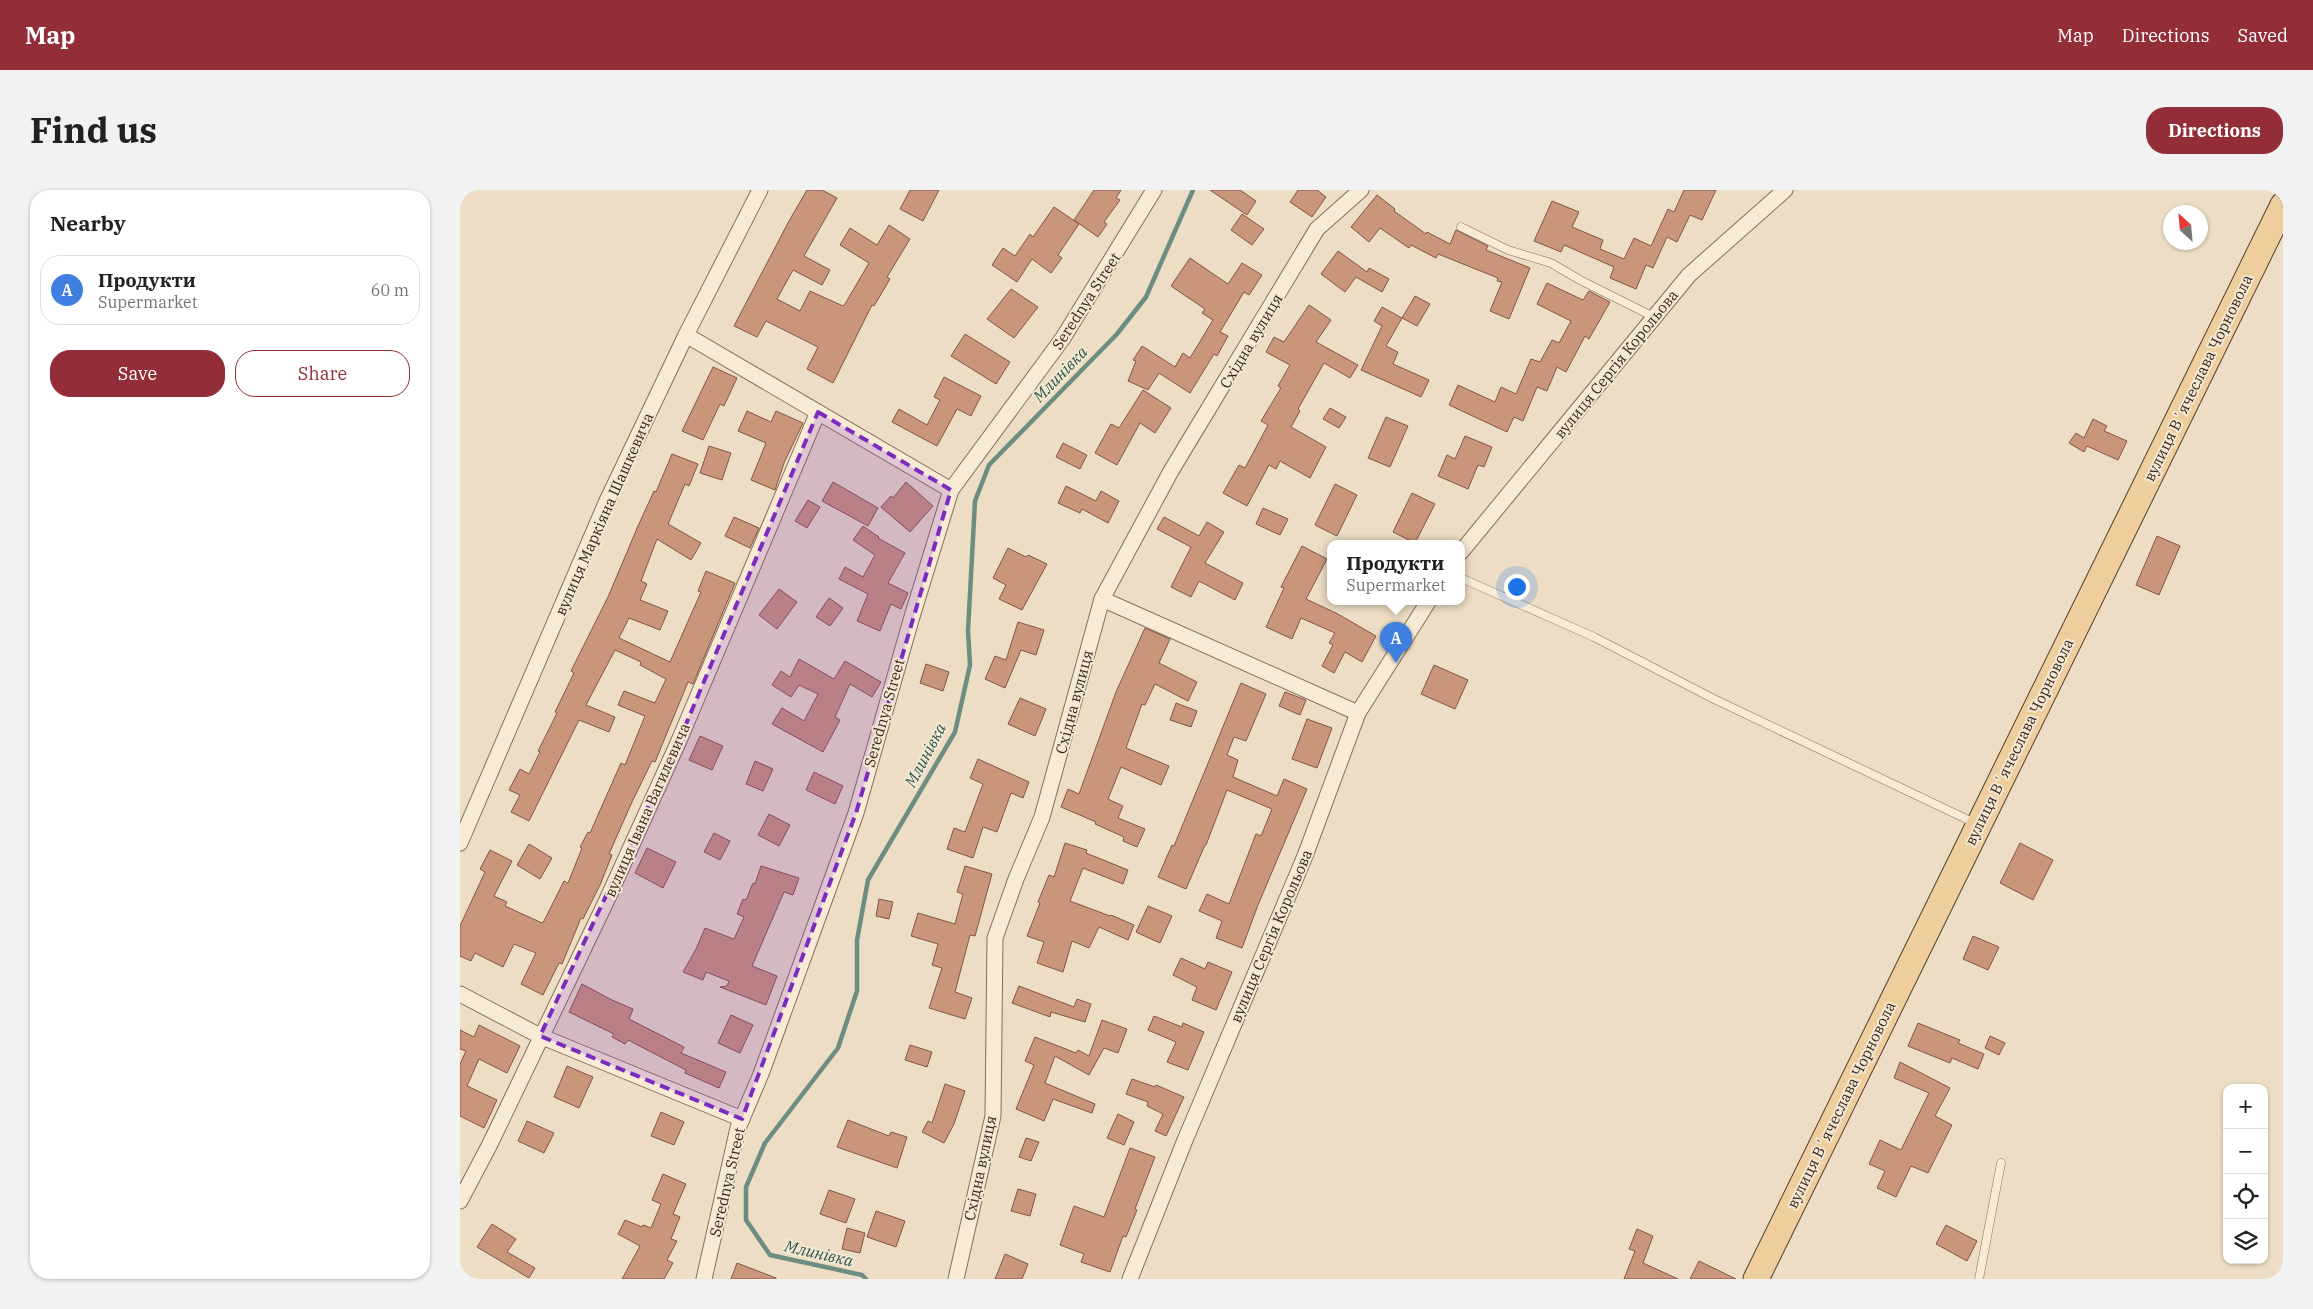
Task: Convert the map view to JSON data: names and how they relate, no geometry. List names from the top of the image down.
{
  "streets": {
    "main road": ["вулиця Вʼячеслава Чорновола"],
    "street": [
      "Serednya Street",
      "Східна вулиця",
      "вулиця Сергія Корольова",
      "вулиця Маркіяна Шашкевича",
      "вулиця Івана Вагилевича"
    ]
  },
  "water": ["Млинівка"],
  "north": "top left",
  "page": {
    "header": "Map",
    "nav": ["Map", "Directions", "Saved"],
    "title": "Find us",
    "buttons": [
      "Directions",
      ["Save", "Share"]
    ],
    "heading": "Nearby",
    "list": [
      {
        "mark": "A",
        "name": "Продукти",
        "note": "Supermarket",
        "value": "60 m"
      }
    ],
    "popup": ["Продукти", "Supermarket"],
    "pins": "A",
    "map_buttons": ["+", "−"]
  }
}
